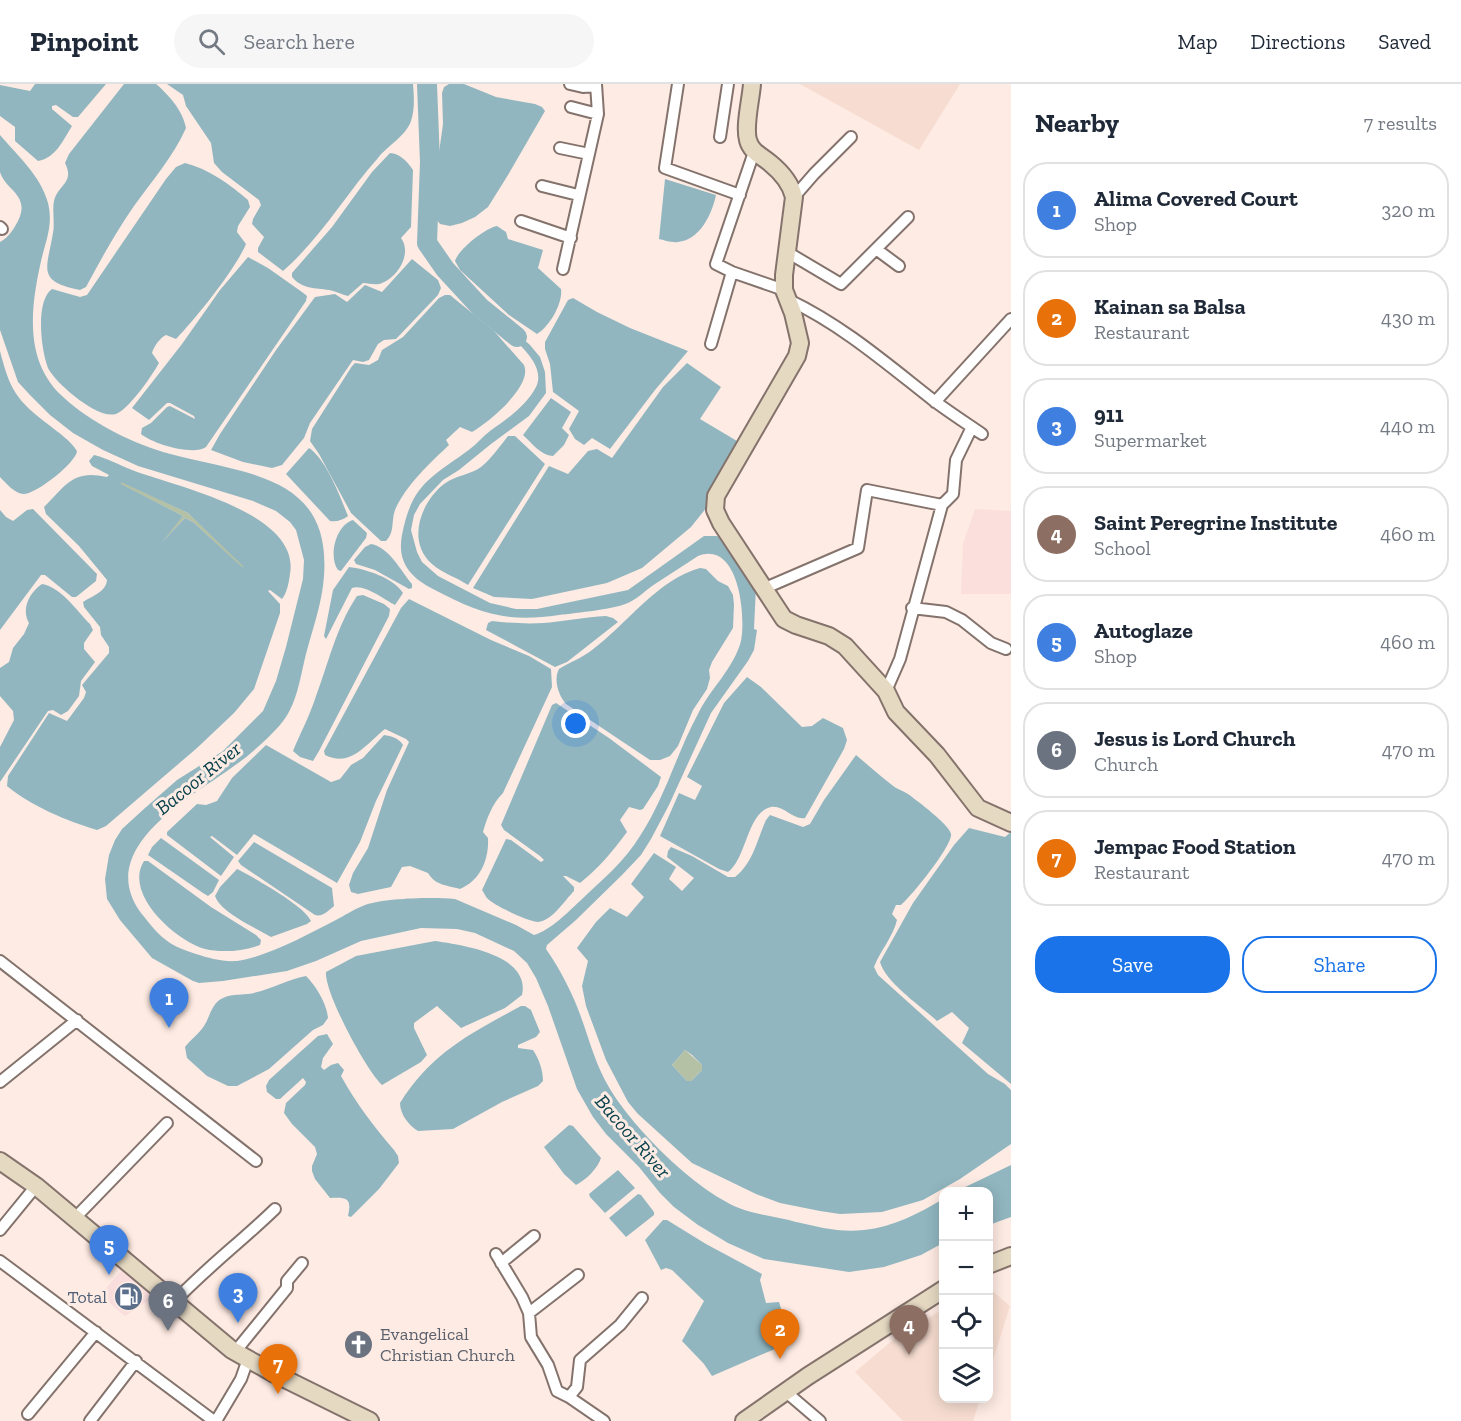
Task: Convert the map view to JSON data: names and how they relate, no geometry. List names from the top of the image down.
{
  "water": ["Bacoor River"],
  "places": {
    "fuel station": ["Total"],
    "church": ["Evangelical Christian Church"]
  },
  "page": {
    "header": "Pinpoint",
    "search": "Search here",
    "nav": ["Map", "Directions", "Saved"],
    "heading": ["Nearby", "7 results"],
    "list": [
      {
        "mark": "1",
        "name": "Alima Covered Court",
        "note": "Shop",
        "value": "320 m"
      },
      {
        "mark": "2",
        "name": "Kainan sa Balsa",
        "note": "Restaurant",
        "value": "430 m"
      },
      {
        "mark": "3",
        "name": "911",
        "note": "Supermarket",
        "value": "440 m"
      },
      {
        "mark": "4",
        "name": "Saint Peregrine Institute",
        "note": "School",
        "value": "460 m"
      },
      {
        "mark": "5",
        "name": "Autoglaze",
        "note": "Shop",
        "value": "460 m"
      },
      {
        "mark": "6",
        "name": "Jesus is Lord Church",
        "note": "Church",
        "value": "470 m"
      },
      {
        "mark": "7",
        "name": "Jempac Food Station",
        "note": "Restaurant",
        "value": "470 m"
      }
    ],
    "buttons": ["Save", "Share"],
    "pins": [
      "1",
      "5",
      "3",
      "6",
      "4",
      "2",
      "7"
    ],
    "map_buttons": ["+", "−"]
  }
}
